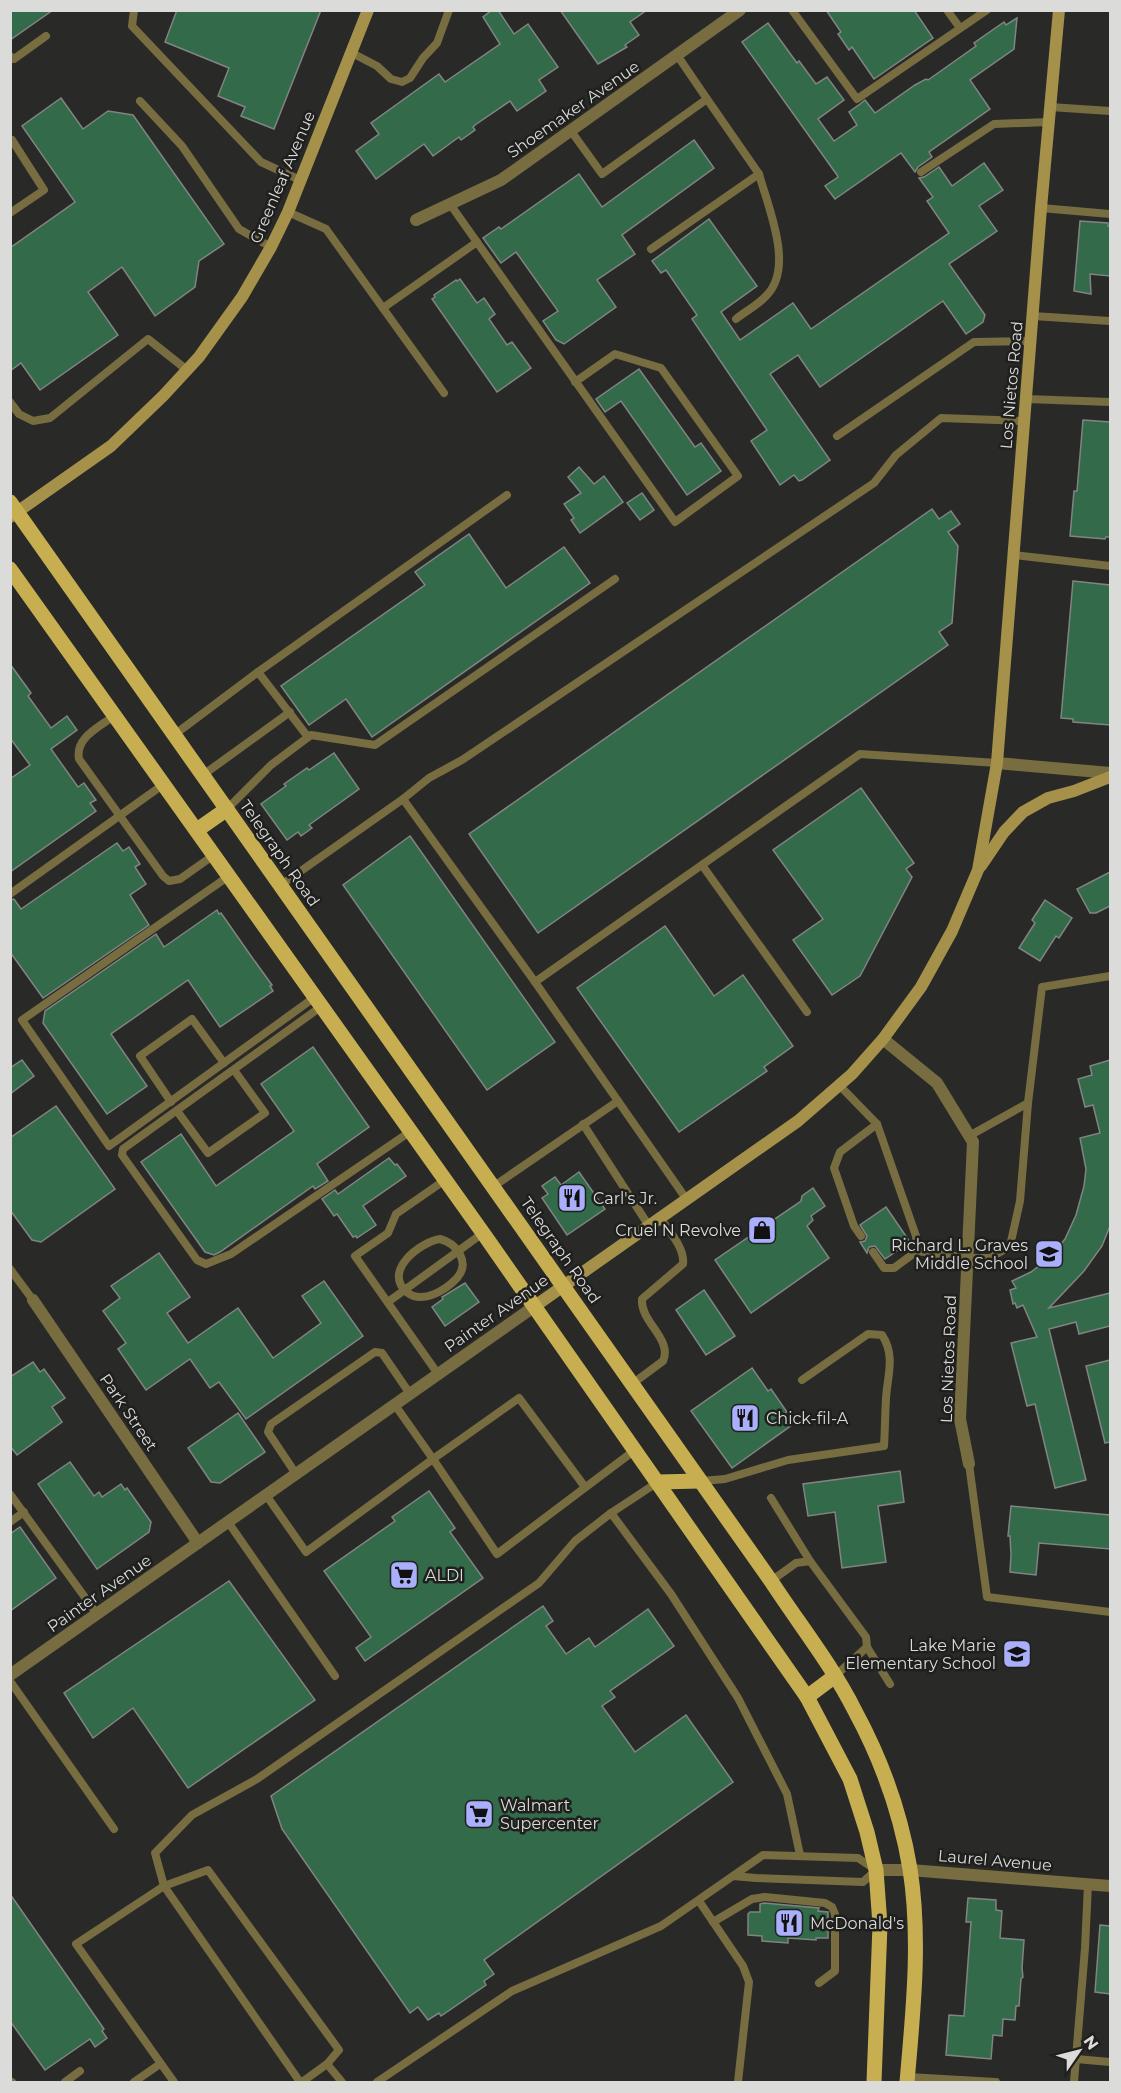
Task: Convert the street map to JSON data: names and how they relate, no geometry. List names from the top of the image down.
{
  "streets": {
    "main road": [
      "Greenleaf Avenue",
      "Los Nietos Road",
      "Telegraph Road",
      "Painter Avenue"
    ],
    "street": ["Shoemaker Avenue", "Park Street", "Laurel Avenue"]
  },
  "crossings": [
    ["Greenleaf Avenue", "Telegraph Road"],
    ["Los Nietos Road", "Painter Avenue"],
    ["Telegraph Road", "Painter Avenue"],
    ["Telegraph Road", "Laurel Avenue"],
    ["Painter Avenue", "Park Street"]
  ],
  "places": {
    "restaurant": ["Carl's Jr.", "Chick-fil-A", "McDonald's"],
    "shop": ["Cruel N Revolve"],
    "school or university": ["Richard L. Graves Middle School", "Lake Marie Elementary School"],
    "supermarket": ["ALDI", "Walmart Supercenter"]
  },
  "north": "top right"
}
